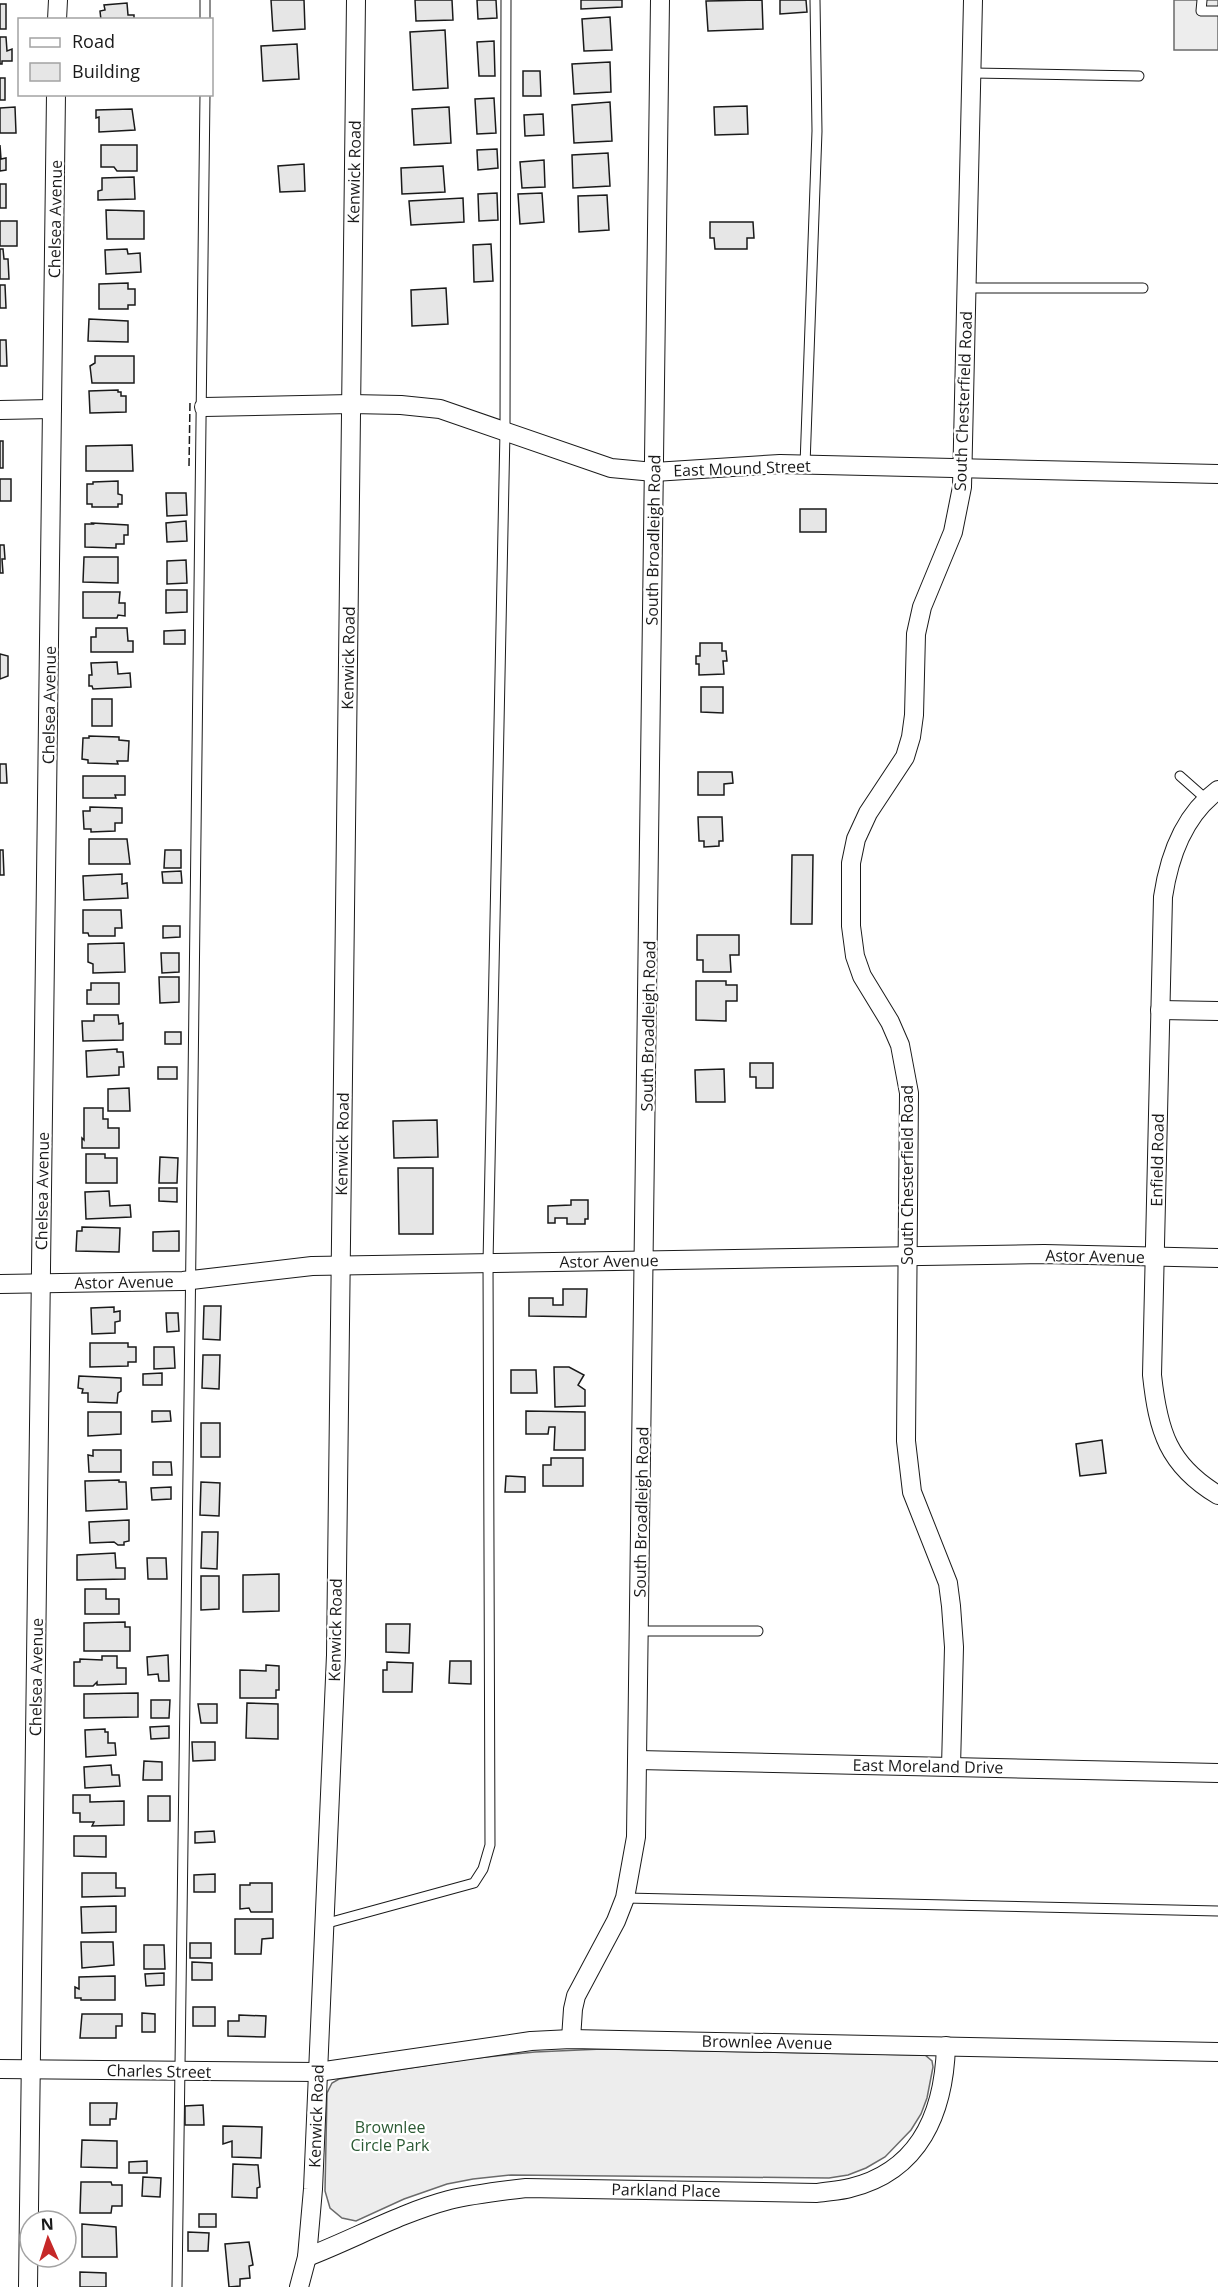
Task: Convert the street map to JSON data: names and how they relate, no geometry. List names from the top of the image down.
{
  "streets": {
    "street": [
      "Kenwick Road",
      "Chelsea Avenue",
      "South Chesterfield Road",
      "East Mound Street",
      "South Broadleigh Road",
      "Enfield Road",
      "Astor Avenue",
      "East Moreland Drive",
      "Brownlee Avenue",
      "Charles Street",
      "Parkland Place"
    ]
  },
  "crossings": [
    ["Kenwick Road", "East Mound Street"],
    ["Kenwick Road", "Astor Avenue"],
    ["Kenwick Road", "Brownlee Avenue"],
    ["Kenwick Road", "Charles Street"],
    ["Kenwick Road", "Parkland Place"],
    ["Chelsea Avenue", "Astor Avenue"],
    ["Chelsea Avenue", "Charles Street"],
    ["South Chesterfield Road", "East Mound Street"],
    ["South Chesterfield Road", "Astor Avenue"],
    ["South Chesterfield Road", "East Moreland Drive"],
    ["East Mound Street", "South Broadleigh Road"],
    ["South Broadleigh Road", "Astor Avenue"],
    ["South Broadleigh Road", "East Moreland Drive"],
    ["South Broadleigh Road", "Brownlee Avenue"],
    ["Enfield Road", "Astor Avenue"],
    ["Brownlee Avenue", "Charles Street"],
    ["Brownlee Avenue", "Parkland Place"]
  ],
  "parks": ["Brownlee Circle Park"],
  "legend": ["Road", "Building"],
  "north": "top"
}
